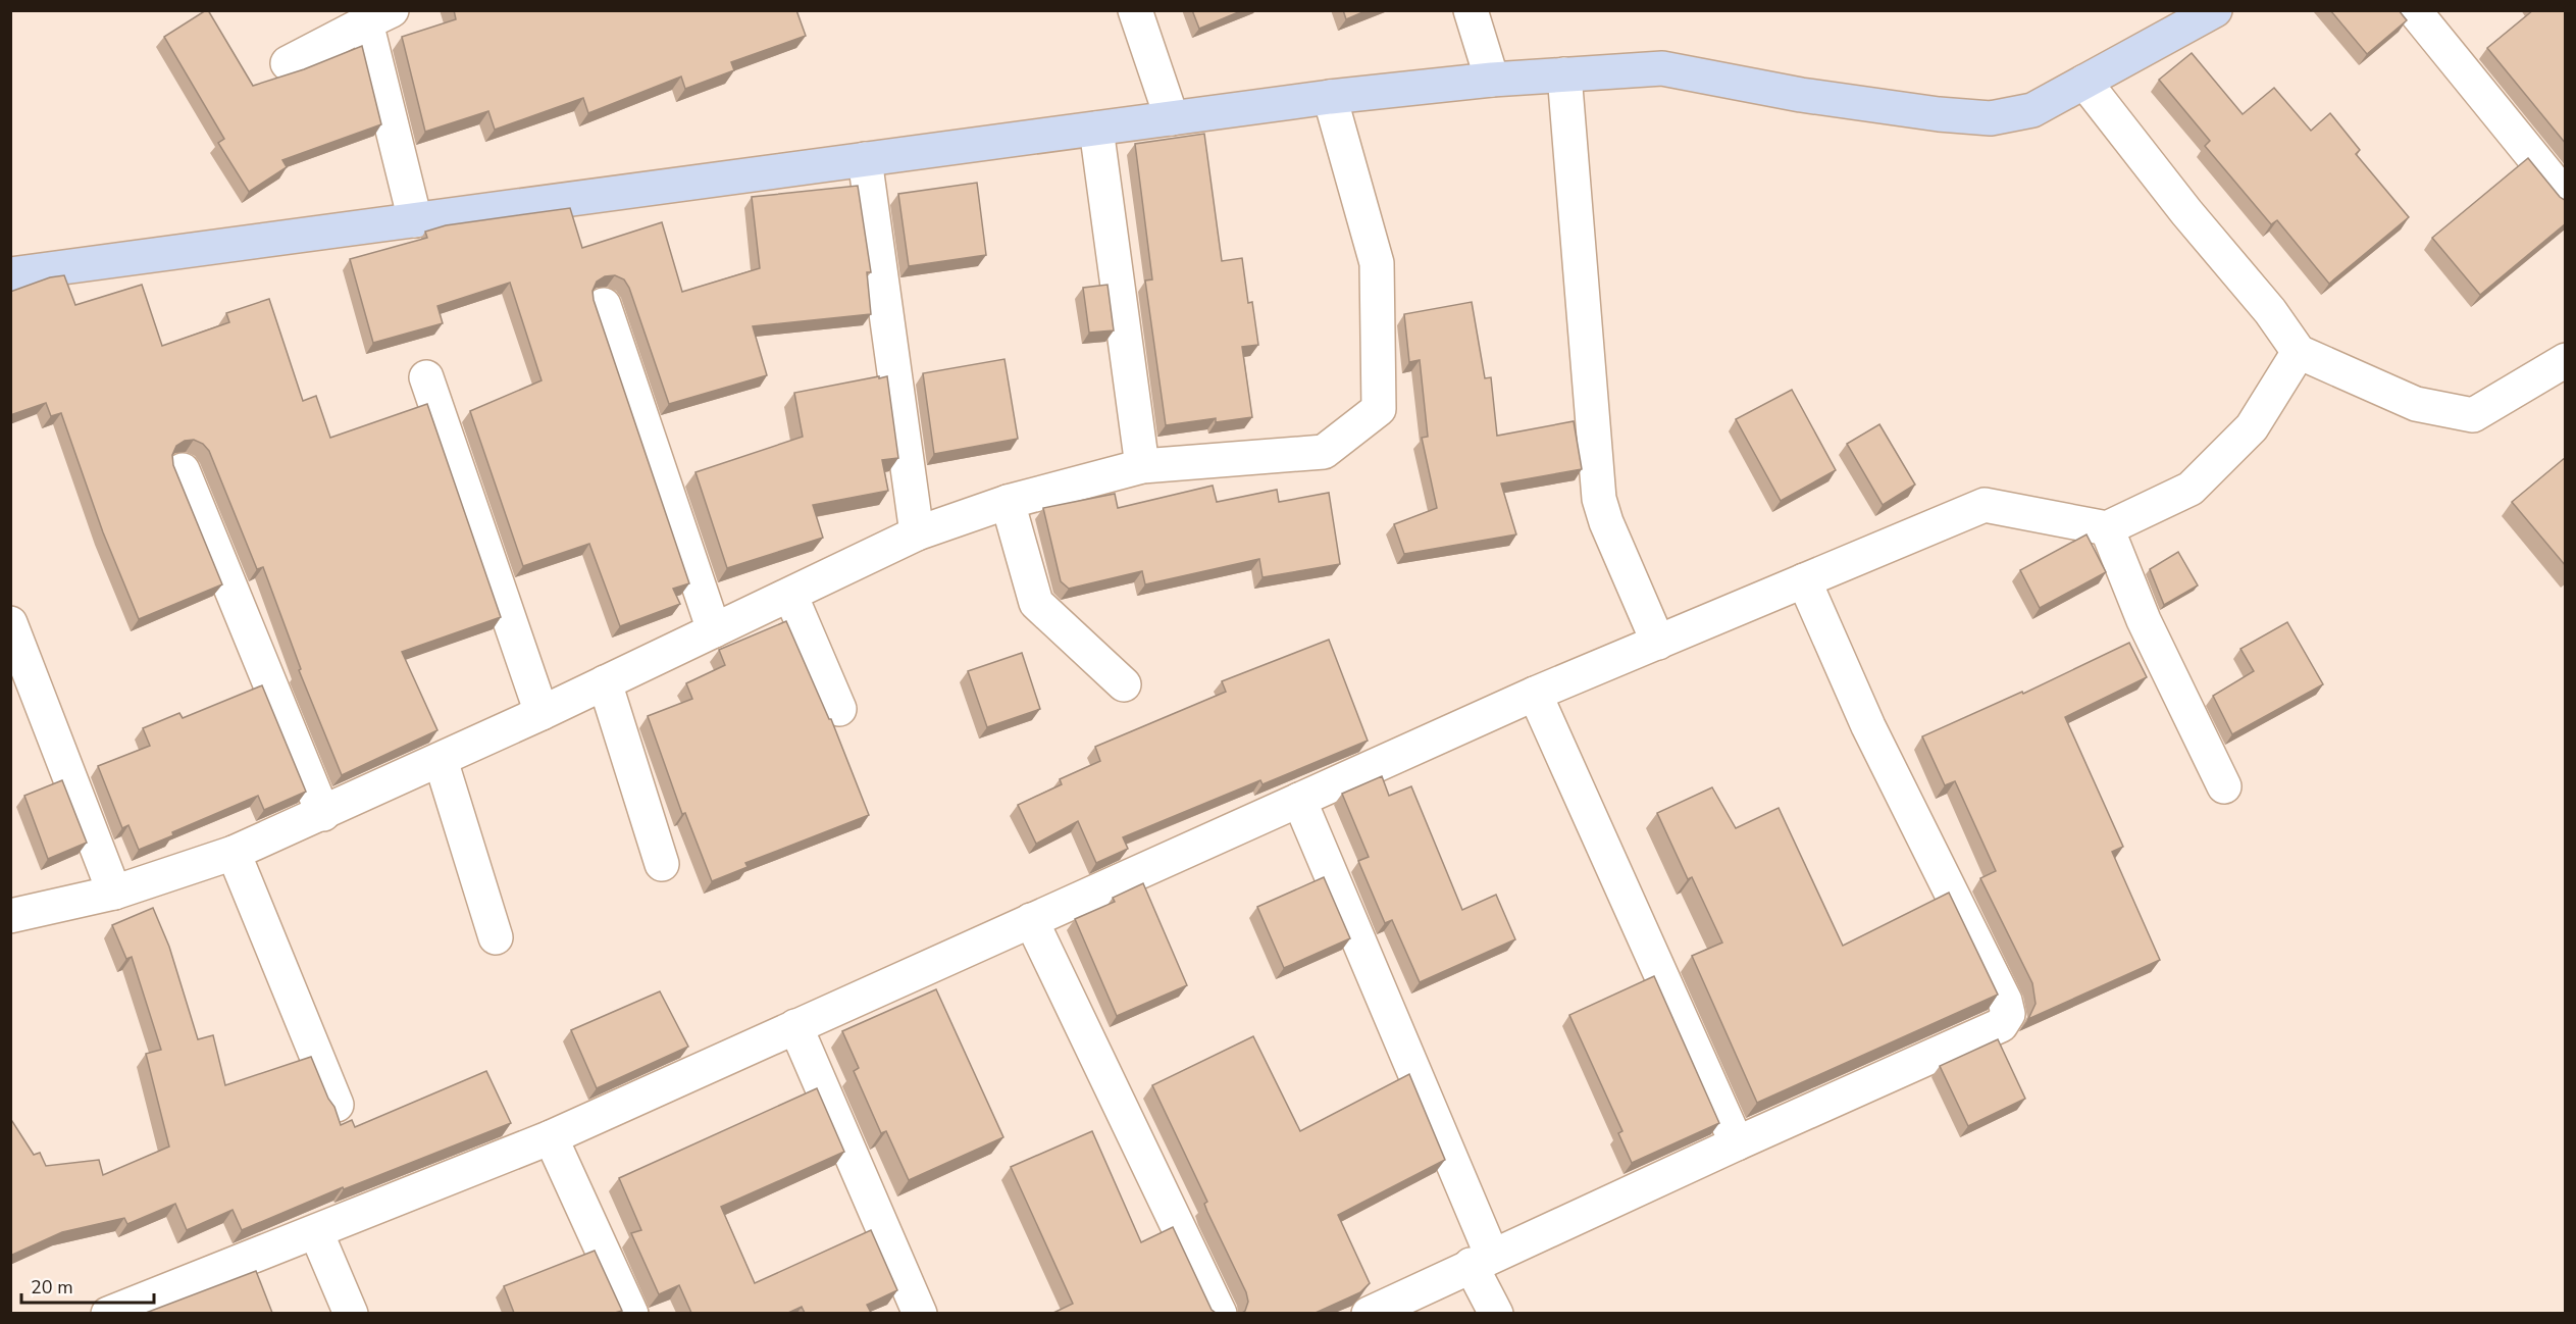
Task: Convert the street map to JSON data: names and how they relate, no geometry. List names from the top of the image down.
{
  "scale_bar": "20 m"
}
